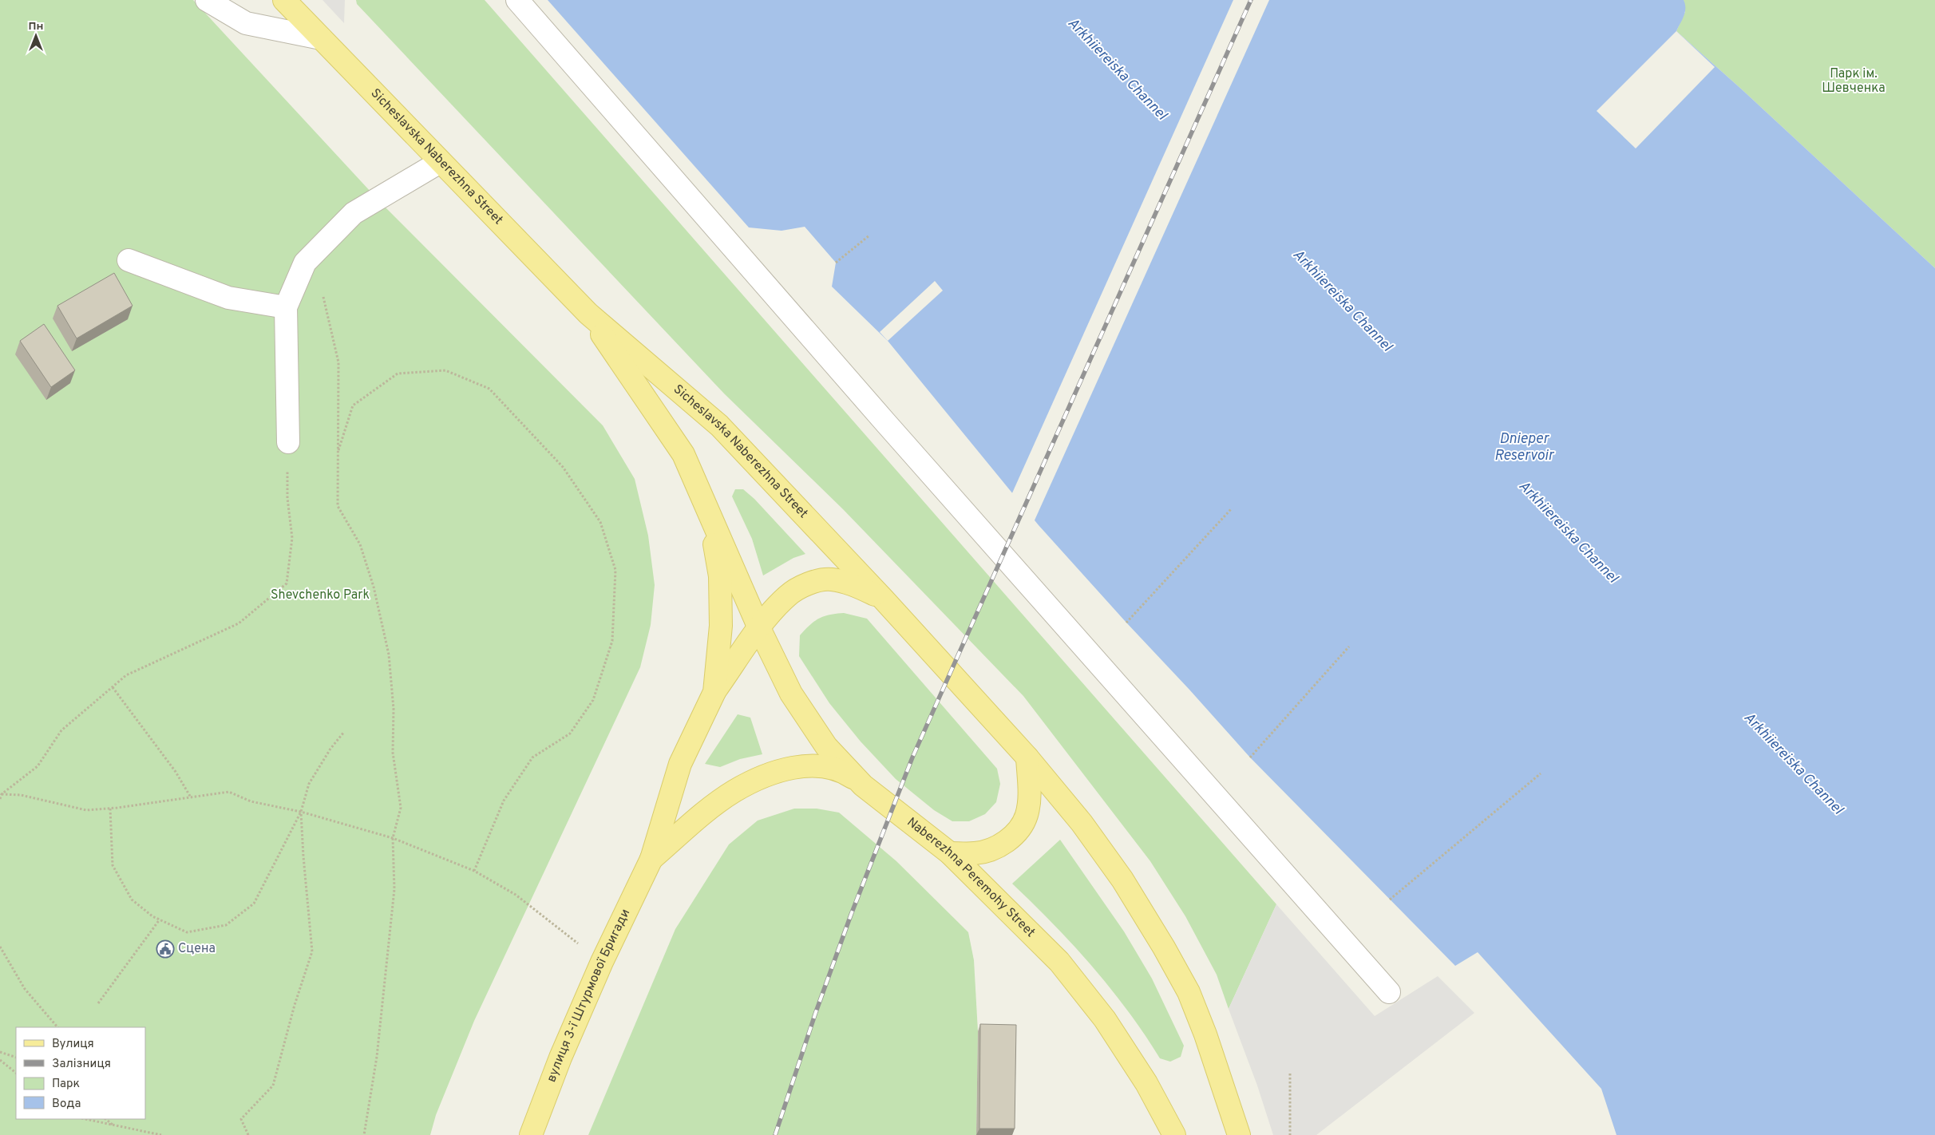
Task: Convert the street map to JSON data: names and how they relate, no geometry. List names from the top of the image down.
{
  "streets": {
    "main road": ["Sicheslavska Naberezhna Street", "Naberezhna Peremohy Street", "вулиця 3-ї Штурмової Бригади"]
  },
  "crossings": [
    ["Sicheslavska Naberezhna Street", "Naberezhna Peremohy Street"],
    ["Sicheslavska Naberezhna Street", "вулиця 3-ї Штурмової Бригади"],
    ["Naberezhna Peremohy Street", "вулиця 3-ї Штурмової Бригади"]
  ],
  "water": ["Arkhiiereiska Channel", "Dnieper Reservoir"],
  "parks": ["Парк iм. Шевченка", "Shevchenko Park"],
  "places": {
    "public building": ["Сцена"]
  },
  "legend": [
    "Вулиця",
    "Залізниця",
    "Парк",
    "Вода"
  ],
  "north": "top"
}
